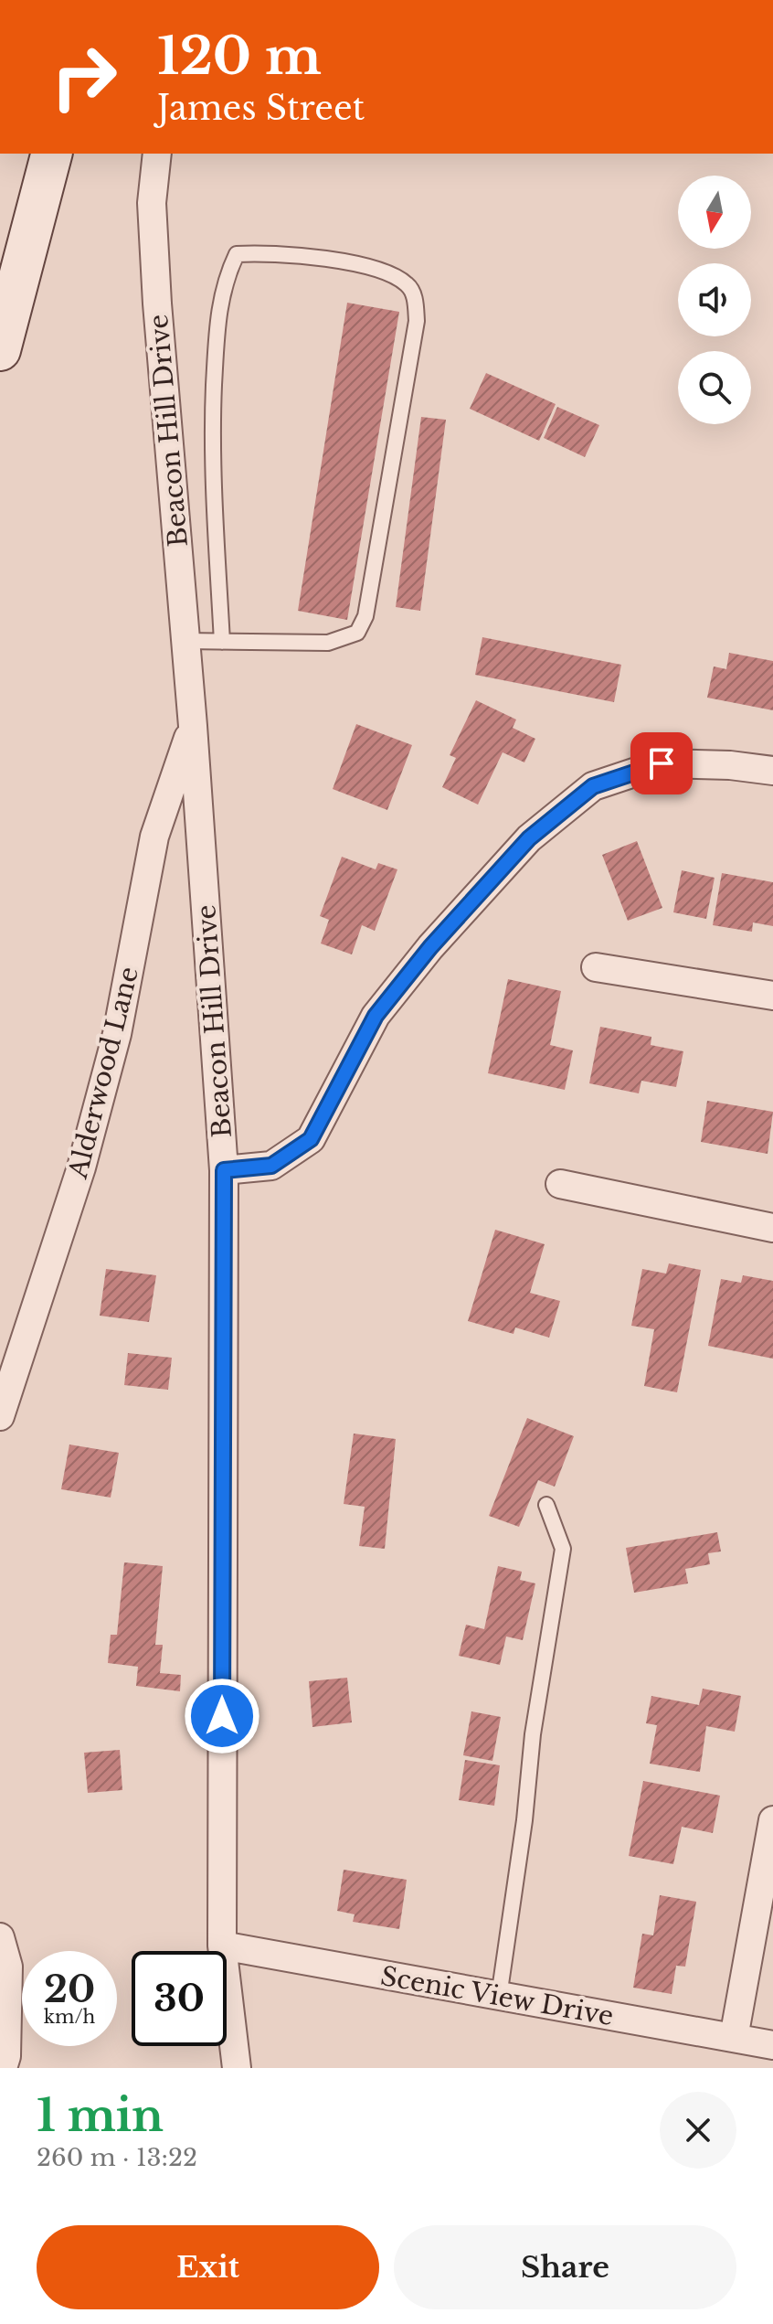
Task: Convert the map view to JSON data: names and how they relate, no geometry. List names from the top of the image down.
{
  "streets": {
    "street": ["Beacon Hill Drive", "Alderwood Lane", "Scenic View Drive"]
  },
  "crossings": [
    ["Beacon Hill Drive", "Alderwood Lane"],
    ["Beacon Hill Drive", "Scenic View Drive"]
  ],
  "north": "bottom",
  "page": {
    "turn": ["120 m", "James Street"],
    "speed": "20 km/h",
    "limit": "30",
    "heading": ["1 min", "260 m · 13:22"],
    "buttons": ["Exit", "Share"]
  }
}
